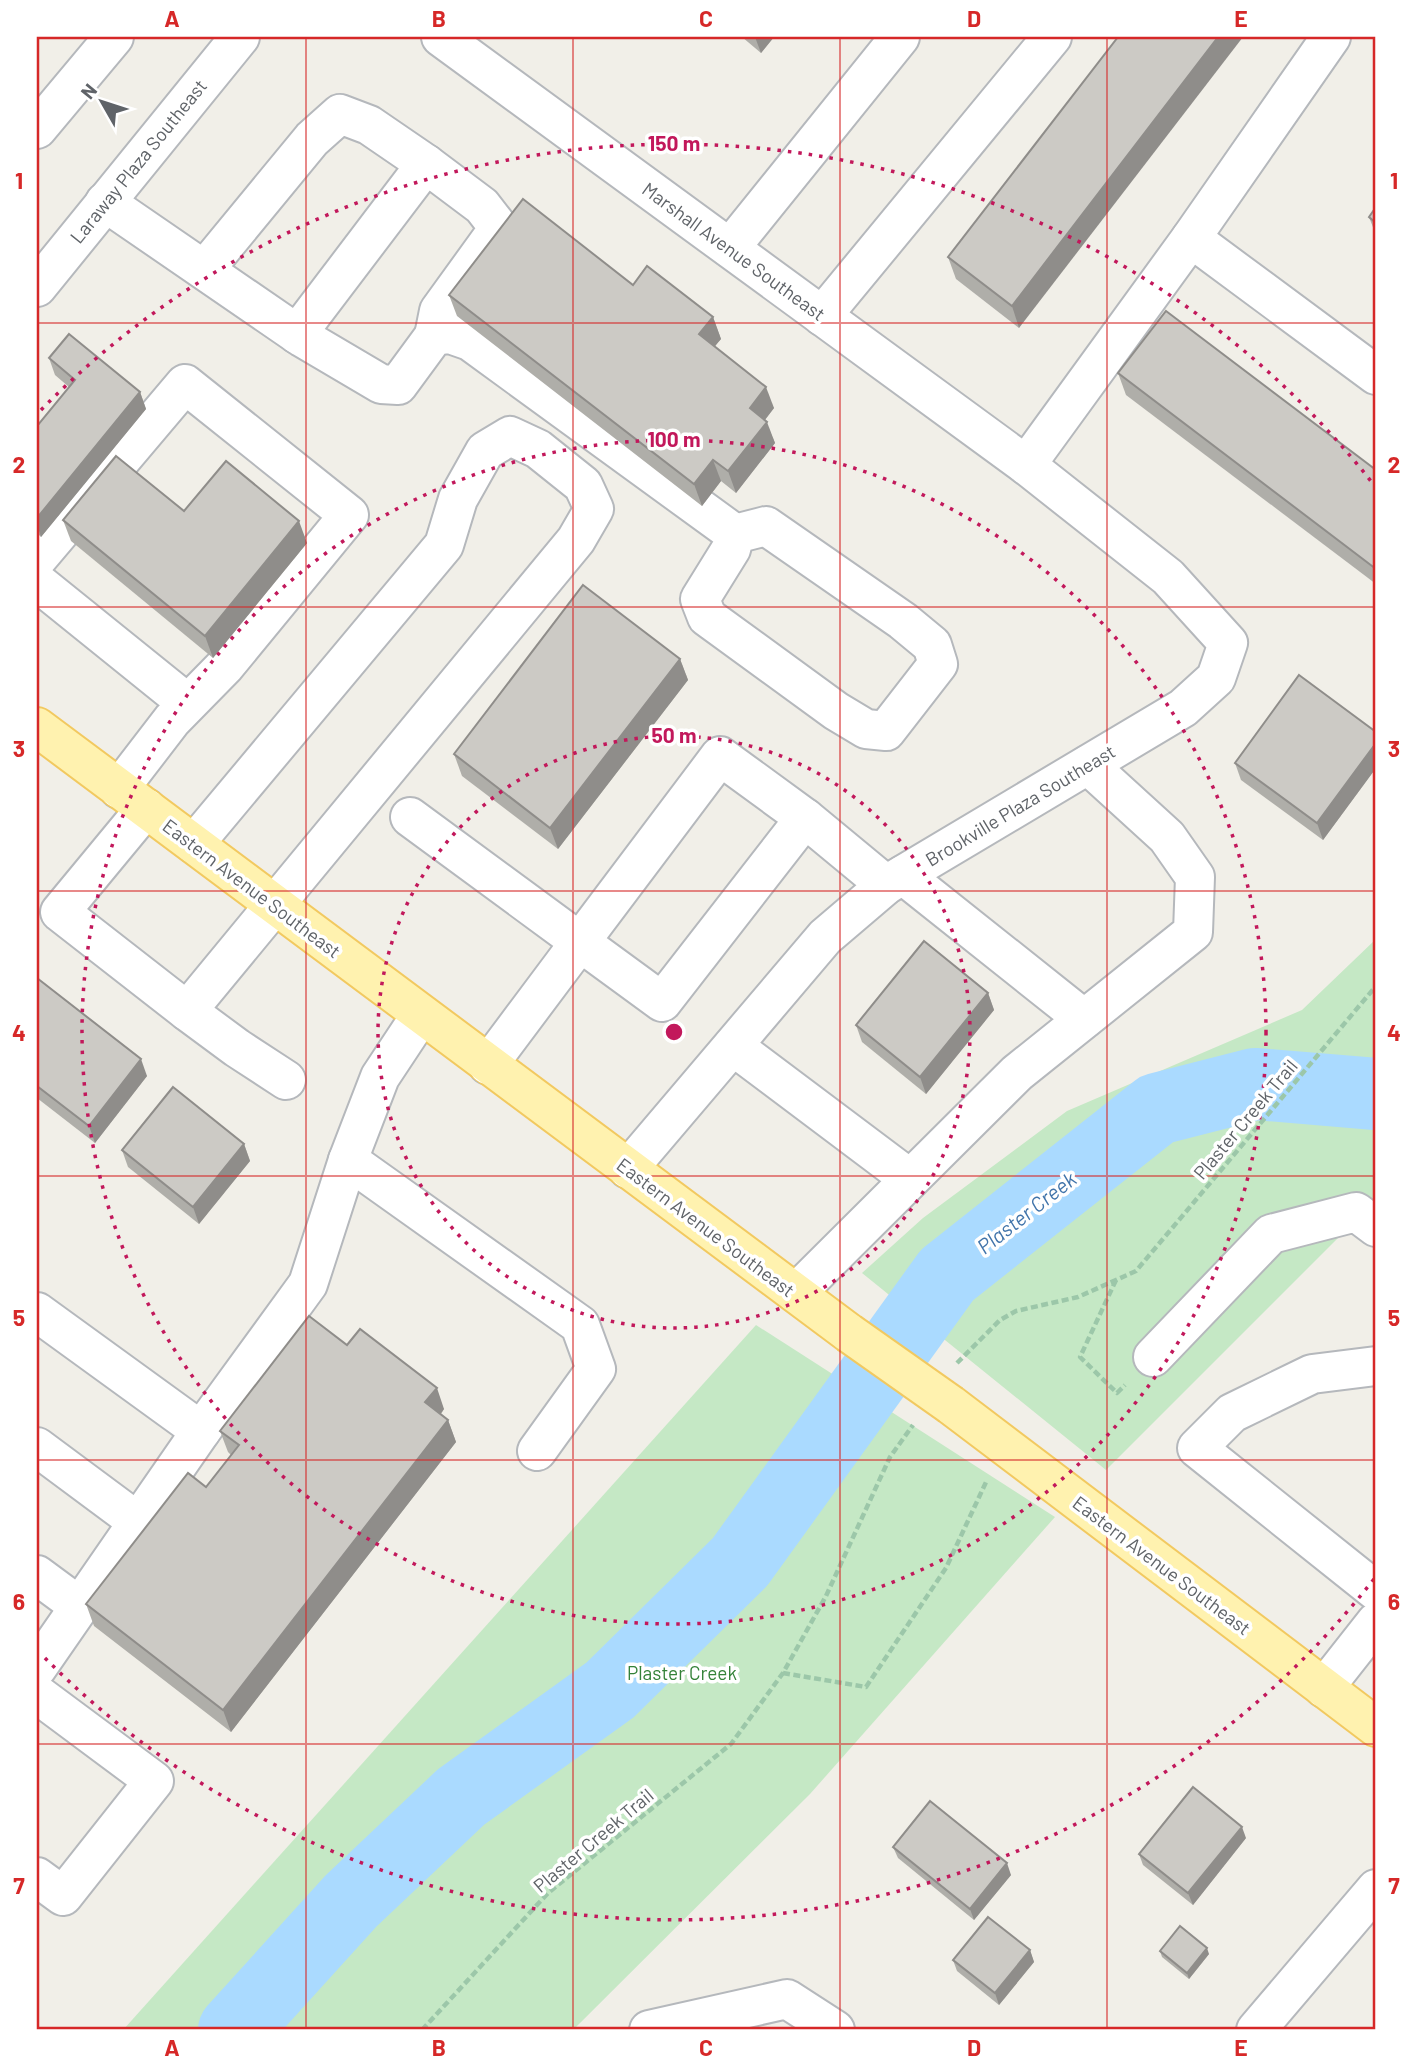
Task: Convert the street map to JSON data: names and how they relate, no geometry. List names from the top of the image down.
{
  "streets": {
    "main road": ["Eastern Avenue Southeast"],
    "street": ["Laraway Plaza Southeast", "Marshall Avenue Southeast", "Brookville Plaza Southeast"],
    "path": ["Plaster Creek Trail"]
  },
  "crossings": [
    ["Marshall Avenue Southeast", "Brookville Plaza Southeast"],
    ["Brookville Plaza Southeast", "Eastern Avenue Southeast"]
  ],
  "water": ["Plaster Creek"],
  "parks": ["Plaster Creek"],
  "north": "top left",
  "grid": {
    "columns": [
      "A",
      "B",
      "C",
      "D",
      "E"
    ],
    "rows": [
      "1",
      "2",
      "3",
      "4",
      "5",
      "6",
      "7"
    ]
  },
  "rings": ["150 m", "100 m", "50 m"]
}
